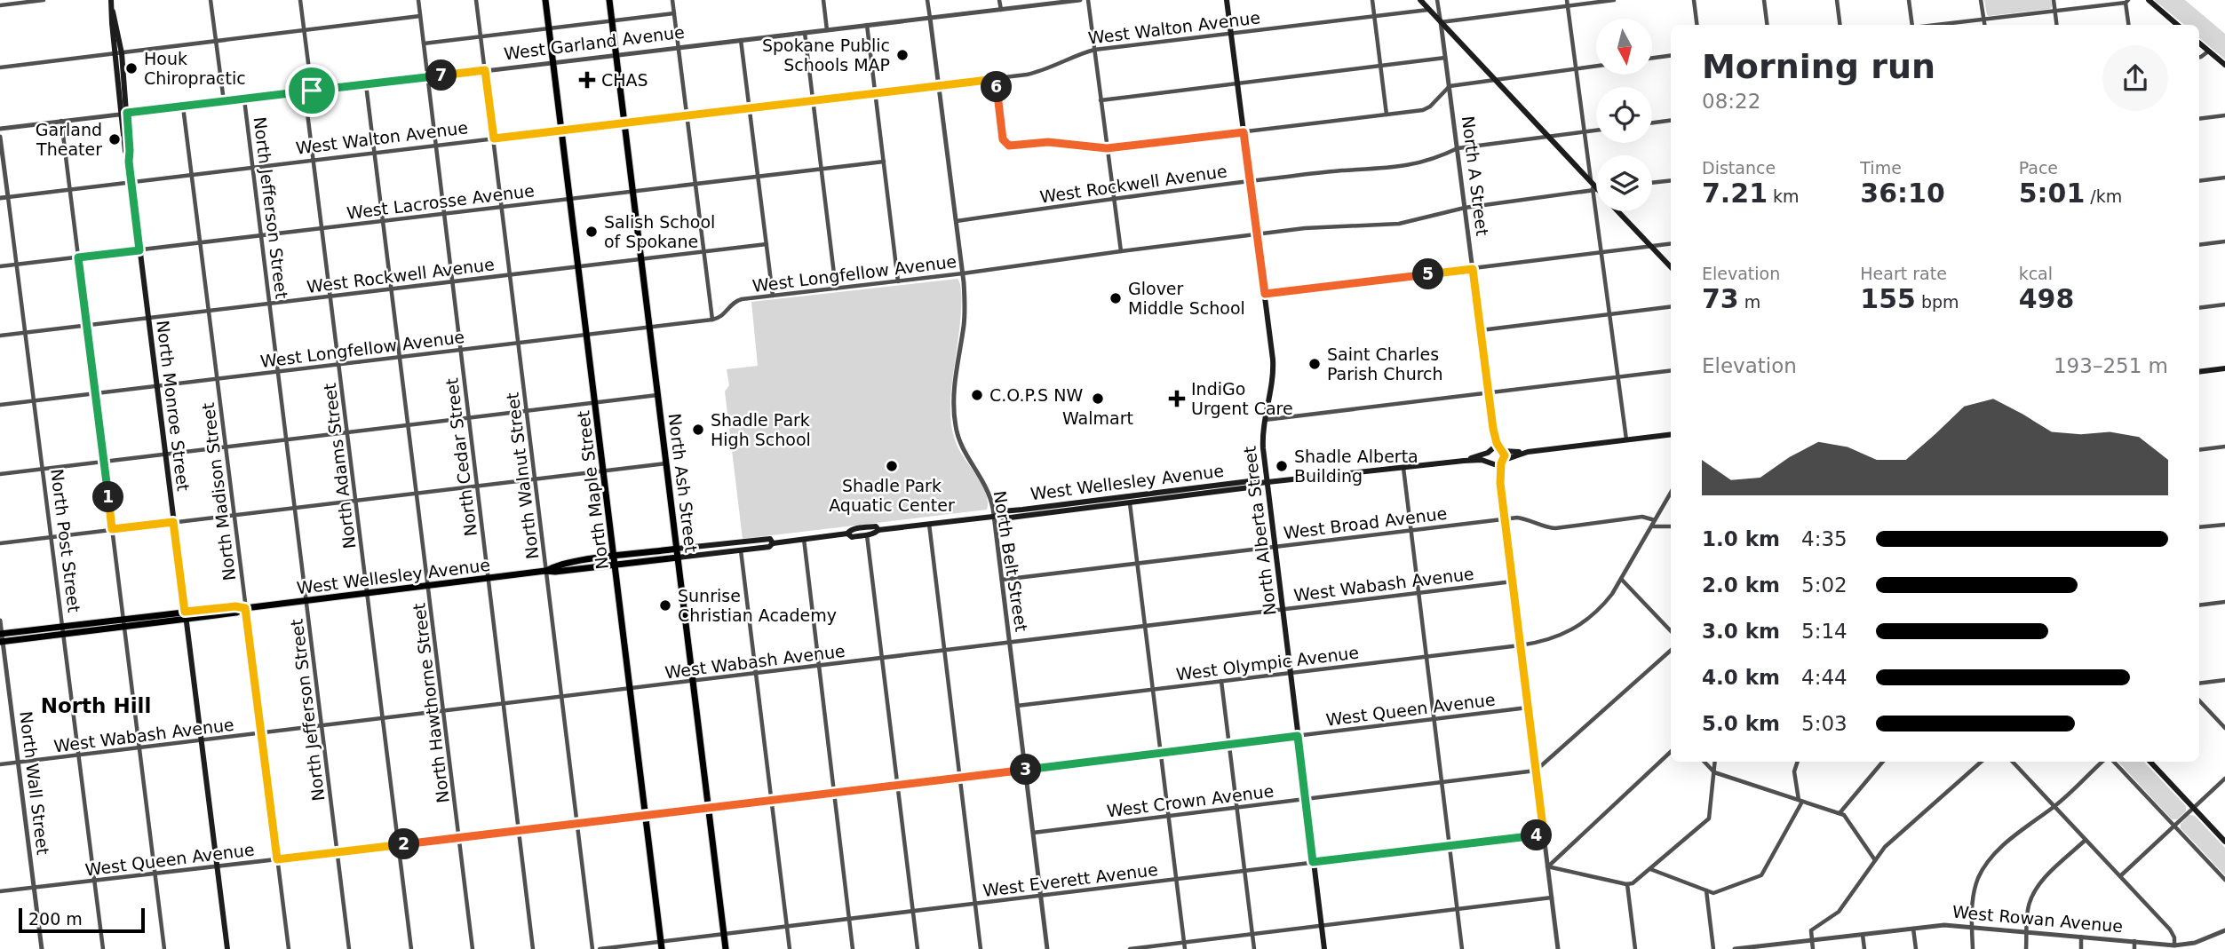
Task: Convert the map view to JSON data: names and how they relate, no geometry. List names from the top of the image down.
{
  "streets": {
    "main road": [
      "North Monroe Street",
      "West Wellesley Avenue",
      "North Ash Street",
      "North Maple Street",
      "North Alberta Street"
    ],
    "street": [
      "West Walton Avenue",
      "West Garland Avenue",
      "North A Street",
      "West Rockwell Avenue",
      "West Lacrosse Avenue",
      "North Jefferson Street",
      "West Longfellow Avenue",
      "North Cedar Street",
      "North Adams Street",
      "North Walnut Street",
      "North Madison Street",
      "West Broad Avenue",
      "North Post Street",
      "North Belt Street",
      "West Wabash Avenue",
      "West Olympic Avenue",
      "North Hawthorne Street",
      "West Queen Avenue",
      "North Wall Street",
      "West Crown Avenue",
      "West Everett Avenue",
      "West Rowan Avenue"
    ]
  },
  "crossings": [
    ["West Walton Avenue", "North Jefferson Street"],
    ["West Walton Avenue", "North Monroe Street"],
    ["West Walton Avenue", "North Cedar Street"],
    ["West Walton Avenue", "North Adams Street"],
    ["West Walton Avenue", "North Walnut Street"],
    ["West Walton Avenue", "North Ash Street"],
    ["West Walton Avenue", "North Maple Street"],
    ["West Walton Avenue", "North Madison Street"],
    ["West Walton Avenue", "North Alberta Street"],
    ["West Walton Avenue", "North Post Street"],
    ["West Walton Avenue", "North Belt Street"],
    ["West Walton Avenue", "North Hawthorne Street"],
    ["West Garland Avenue", "North Jefferson Street"],
    ["West Garland Avenue", "North Monroe Street"],
    ["West Garland Avenue", "North Cedar Street"],
    ["West Garland Avenue", "North Adams Street"],
    ["West Garland Avenue", "North Walnut Street"],
    ["West Garland Avenue", "North Ash Street"],
    ["West Garland Avenue", "North Maple Street"],
    ["West Garland Avenue", "North Madison Street"],
    ["West Garland Avenue", "North Belt Street"],
    ["West Garland Avenue", "North Hawthorne Street"],
    ["North A Street", "West Rockwell Avenue"],
    ["North A Street", "West Longfellow Avenue"],
    ["North A Street", "West Wellesley Avenue"],
    ["West Rockwell Avenue", "North Jefferson Street"],
    ["West Rockwell Avenue", "North Monroe Street"],
    ["West Rockwell Avenue", "North Cedar Street"],
    ["West Rockwell Avenue", "North Adams Street"],
    ["West Rockwell Avenue", "North Walnut Street"],
    ["West Rockwell Avenue", "North Ash Street"],
    ["West Rockwell Avenue", "North Maple Street"],
    ["West Rockwell Avenue", "North Madison Street"],
    ["West Rockwell Avenue", "North Alberta Street"],
    ["West Rockwell Avenue", "North Post Street"],
    ["West Rockwell Avenue", "North Belt Street"],
    ["West Rockwell Avenue", "North Hawthorne Street"],
    ["West Lacrosse Avenue", "North Jefferson Street"],
    ["West Lacrosse Avenue", "North Monroe Street"],
    ["West Lacrosse Avenue", "North Cedar Street"],
    ["West Lacrosse Avenue", "North Adams Street"],
    ["West Lacrosse Avenue", "North Walnut Street"],
    ["West Lacrosse Avenue", "North Ash Street"],
    ["West Lacrosse Avenue", "North Maple Street"],
    ["West Lacrosse Avenue", "North Madison Street"],
    ["West Lacrosse Avenue", "North Post Street"],
    ["West Lacrosse Avenue", "North Hawthorne Street"],
    ["North Jefferson Street", "West Longfellow Avenue"],
    ["North Jefferson Street", "West Wellesley Avenue"],
    ["North Jefferson Street", "West Wabash Avenue"],
    ["North Jefferson Street", "West Queen Avenue"],
    ["West Longfellow Avenue", "North Monroe Street"],
    ["West Longfellow Avenue", "North Cedar Street"],
    ["West Longfellow Avenue", "North Adams Street"],
    ["West Longfellow Avenue", "North Walnut Street"],
    ["West Longfellow Avenue", "North Ash Street"],
    ["West Longfellow Avenue", "North Maple Street"],
    ["West Longfellow Avenue", "North Madison Street"],
    ["West Longfellow Avenue", "North Alberta Street"],
    ["West Longfellow Avenue", "North Post Street"],
    ["West Longfellow Avenue", "North Belt Street"],
    ["West Longfellow Avenue", "North Hawthorne Street"],
    ["North Monroe Street", "West Wellesley Avenue"],
    ["North Monroe Street", "West Wabash Avenue"],
    ["North Monroe Street", "West Queen Avenue"],
    ["North Cedar Street", "West Wellesley Avenue"],
    ["North Cedar Street", "West Wabash Avenue"],
    ["North Cedar Street", "West Queen Avenue"],
    ["North Adams Street", "West Wellesley Avenue"],
    ["North Adams Street", "West Wabash Avenue"],
    ["North Adams Street", "West Queen Avenue"],
    ["North Walnut Street", "West Wellesley Avenue"],
    ["North Walnut Street", "West Wabash Avenue"],
    ["North Walnut Street", "West Queen Avenue"],
    ["West Wellesley Avenue", "North Ash Street"],
    ["West Wellesley Avenue", "North Maple Street"],
    ["West Wellesley Avenue", "North Madison Street"],
    ["West Wellesley Avenue", "North Alberta Street"],
    ["West Wellesley Avenue", "North Post Street"],
    ["West Wellesley Avenue", "North Belt Street"],
    ["West Wellesley Avenue", "North Hawthorne Street"],
    ["West Wellesley Avenue", "North Wall Street"],
    ["North Ash Street", "West Wabash Avenue"],
    ["North Ash Street", "West Queen Avenue"],
    ["North Ash Street", "West Everett Avenue"],
    ["North Maple Street", "West Wabash Avenue"],
    ["North Maple Street", "West Queen Avenue"],
    ["North Maple Street", "West Everett Avenue"],
    ["North Madison Street", "West Wabash Avenue"],
    ["North Madison Street", "West Queen Avenue"],
    ["West Broad Avenue", "North Alberta Street"],
    ["West Broad Avenue", "North Belt Street"],
    ["West Broad Avenue", "West Olympic Avenue"],
    ["North Alberta Street", "West Wabash Avenue"],
    ["North Alberta Street", "West Olympic Avenue"],
    ["North Alberta Street", "West Queen Avenue"],
    ["North Alberta Street", "West Crown Avenue"],
    ["North Alberta Street", "West Everett Avenue"],
    ["North Post Street", "West Wabash Avenue"],
    ["North Post Street", "West Queen Avenue"],
    ["North Belt Street", "West Wabash Avenue"],
    ["North Belt Street", "West Olympic Avenue"],
    ["North Belt Street", "West Queen Avenue"],
    ["North Belt Street", "West Crown Avenue"],
    ["North Belt Street", "West Everett Avenue"],
    ["West Wabash Avenue", "North Hawthorne Street"],
    ["West Wabash Avenue", "North Wall Street"],
    ["North Hawthorne Street", "West Queen Avenue"],
    ["West Queen Avenue", "North Wall Street"]
  ],
  "districts": ["North Hill"],
  "places": {
    "other": [
      "Spokane Public Schools MAP",
      "Houk Chiropractic",
      "Garland Theater",
      "Salish School of Spokane",
      "Glover Middle School",
      "Saint Charles Parish Church",
      "C.O.P.S NW",
      "Walmart",
      "Shadle Park High School",
      "Shadle Park Aquatic Center",
      "Shadle Alberta Building",
      "Sunrise Christian Academy"
    ],
    "health": ["CHAS", "IndiGo Urgent Care"]
  },
  "scale_bar": "200 m",
  "north": "bottom",
  "page": {
    "heading": ["Morning run", "08:22"],
    "pins": [
      "7",
      "6",
      "5",
      "1",
      "3",
      "4",
      "2"
    ],
    "stats": [
      ["Distance", "7.21 km"],
      ["Time", "36:10"],
      ["Pace", "5:01 /km"],
      ["Elevation", "73 m"],
      ["Heart rate", "155 bpm"],
      ["kcal", "498"]
    ],
    "chart": ["Elevation", "193–251 m"],
    "list": [
      {
        "name": "1.0 km",
        "note": "4:35"
      },
      {
        "name": "2.0 km",
        "note": "5:02"
      },
      {
        "name": "3.0 km",
        "note": "5:14"
      },
      {
        "name": "4.0 km",
        "note": "4:44"
      },
      {
        "name": "5.0 km",
        "note": "5:03"
      }
    ],
    "scale": "200 m"
  }
}
